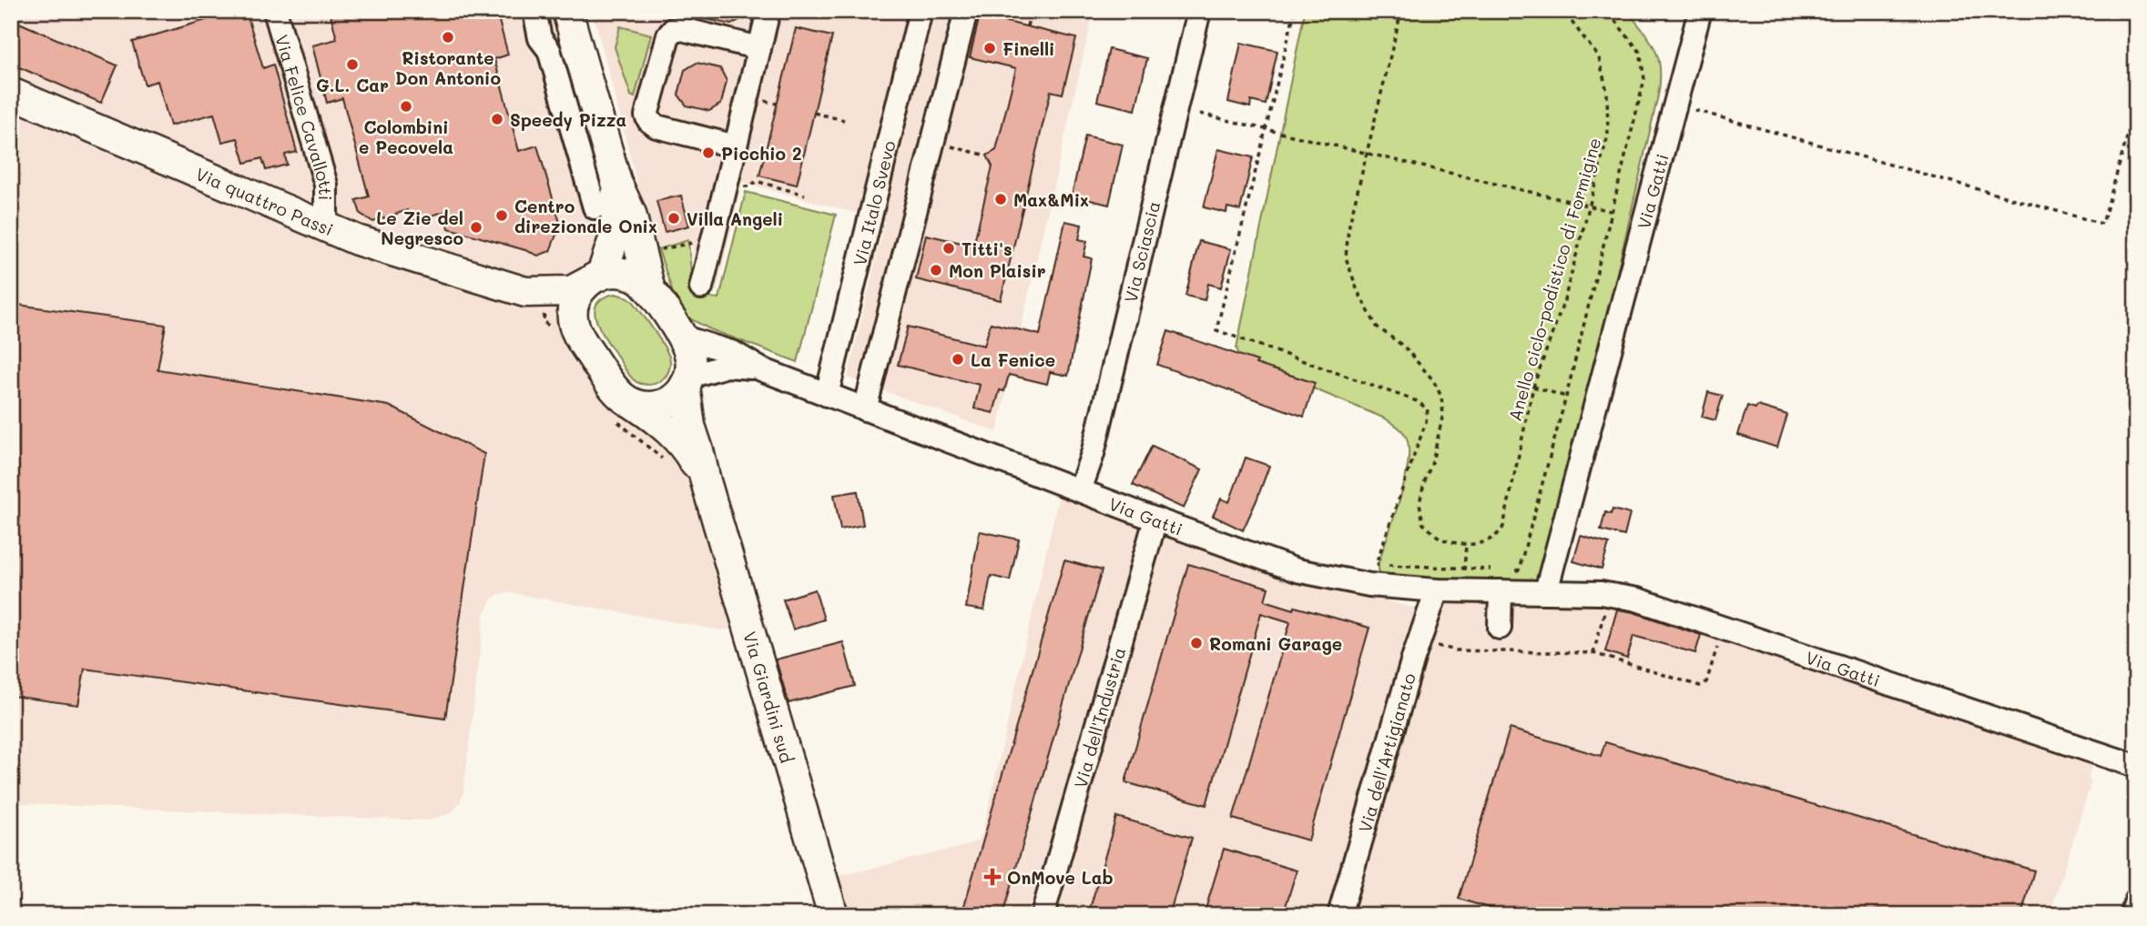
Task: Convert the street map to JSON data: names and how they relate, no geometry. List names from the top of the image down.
{
  "streets": {
    "main road": ["Via quattro Passi", "Via Giardini sud"],
    "street": [
      "Via Felice Cavallotti",
      "Via Gatti",
      "Via Italo Svevo",
      "Via Sciascia",
      "Via dell'Industria",
      "Via dell'Artigianato"
    ],
    "path": ["Anello ciclo-podistico di Formigine"]
  },
  "crossings": [
    ["Via Felice Cavallotti", "Via quattro Passi"],
    ["Via Gatti", "Via Italo Svevo"],
    ["Via Gatti", "Via Sciascia"],
    ["Via Gatti", "Via dell'Industria"],
    ["Via Gatti", "Via dell'Artigianato"]
  ],
  "places": {
    "other": [
      "Ristorante Don Antonio",
      "Finelli",
      "G.L. Car",
      "Colombini e Pecovela",
      "Speedy Pizza",
      "Picchio 2",
      "Max&Mix",
      "Centro direzionale Onix",
      "Villa Angeli",
      "Le Zie del Negresco",
      "Titti's",
      "Mon Plaisir",
      "La Fenice",
      "Romani Garage"
    ],
    "health": ["OnMove Lab"]
  }
}
